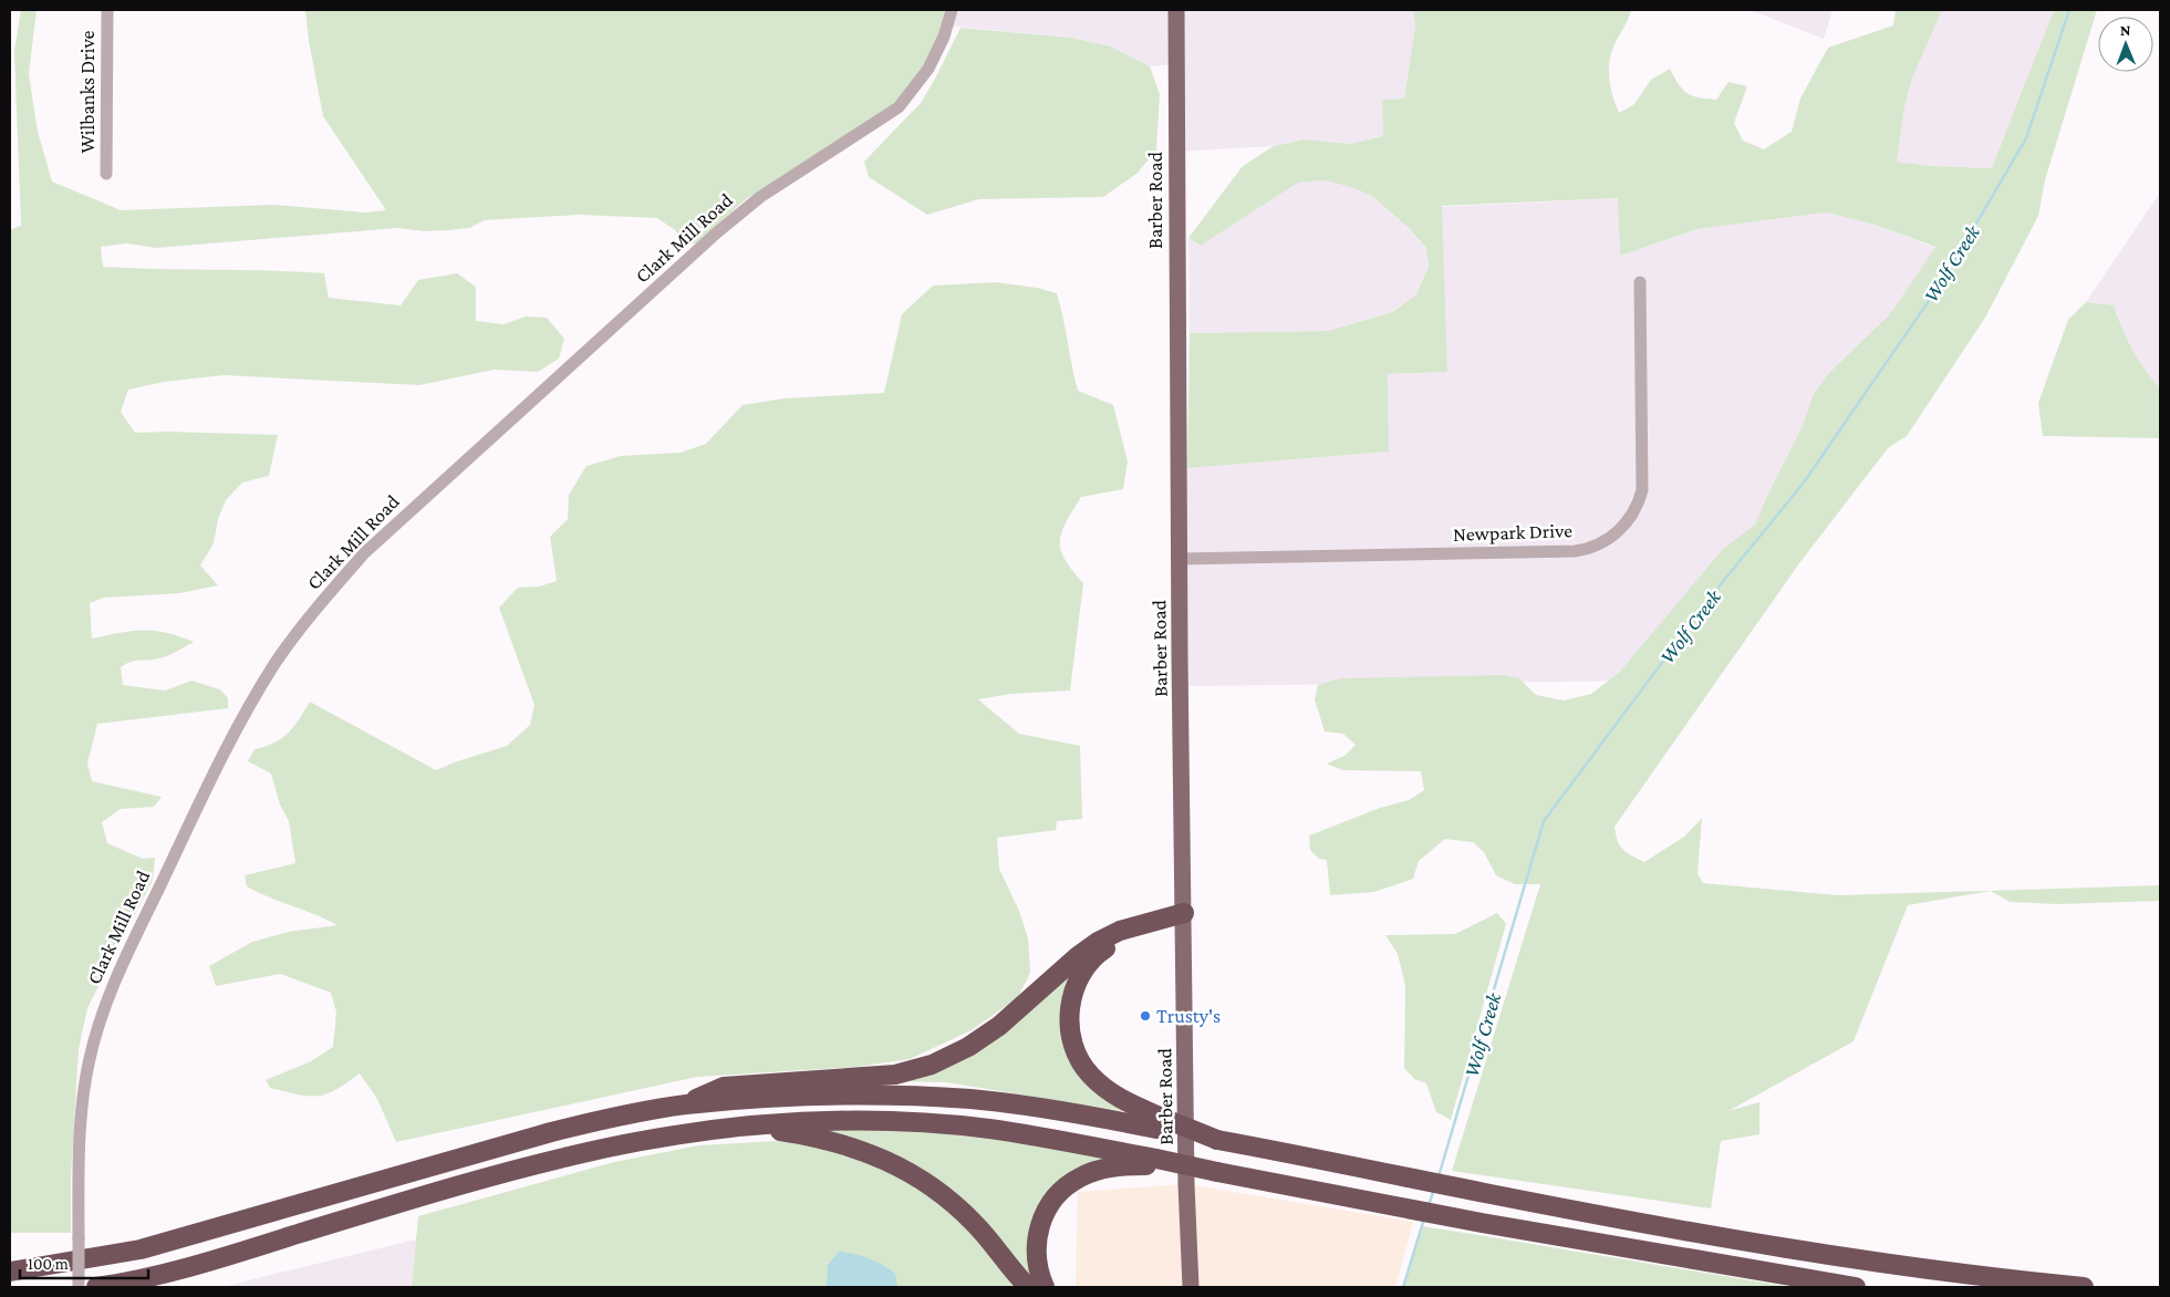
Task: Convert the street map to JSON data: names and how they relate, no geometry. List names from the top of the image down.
{
  "streets": {
    "main road": ["Barber Road"],
    "street": ["Wilbanks Drive", "Clark Mill Road", "Newpark Drive"]
  },
  "crossings": [
    ["Barber Road", "Newpark Drive"]
  ],
  "water": ["Wolf Creek"],
  "places": ["Trusty's"],
  "scale_bar": "100 m",
  "north": "top"
}
